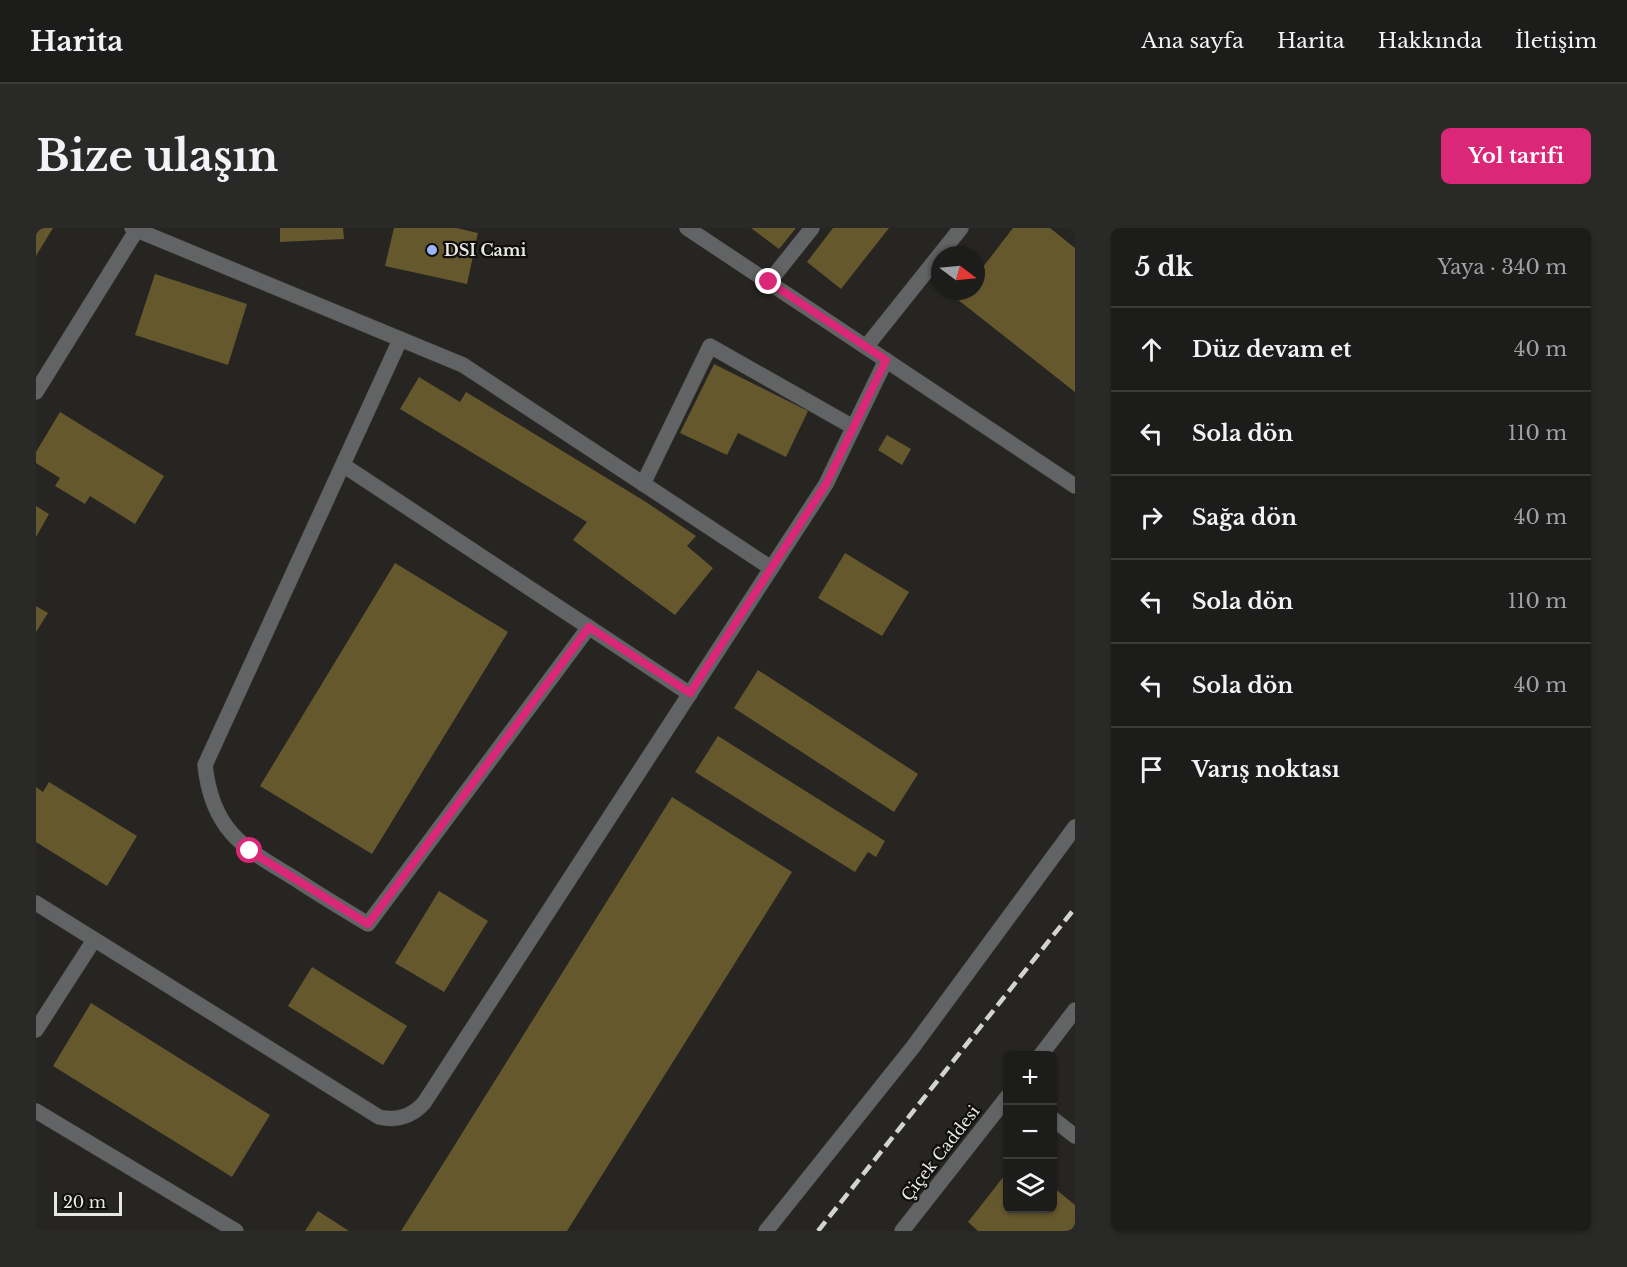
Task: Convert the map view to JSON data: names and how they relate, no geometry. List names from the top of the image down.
{
  "streets": {
    "street": ["Çiçek Caddesi"]
  },
  "places": ["DSI Cami"],
  "scale_bar": "20 m",
  "north": "right",
  "page": {
    "header": "Harita",
    "nav": [
      "Ana sayfa",
      "Harita",
      "Hakkında",
      "İletişim"
    ],
    "buttons": "Yol tarifi",
    "title": "Bize ulaşın",
    "heading": ["5 dk", "Yaya · 340 m"],
    "list": [
      ["Düz devam et", "40 m"],
      ["Sola dön", "110 m"],
      ["Sağa dön", "40 m"],
      ["Sola dön", "110 m"],
      ["Sola dön", "40 m"],
      "Varış noktası"
    ],
    "map_buttons": ["+", "−"],
    "scale": "20 m"
  }
}
